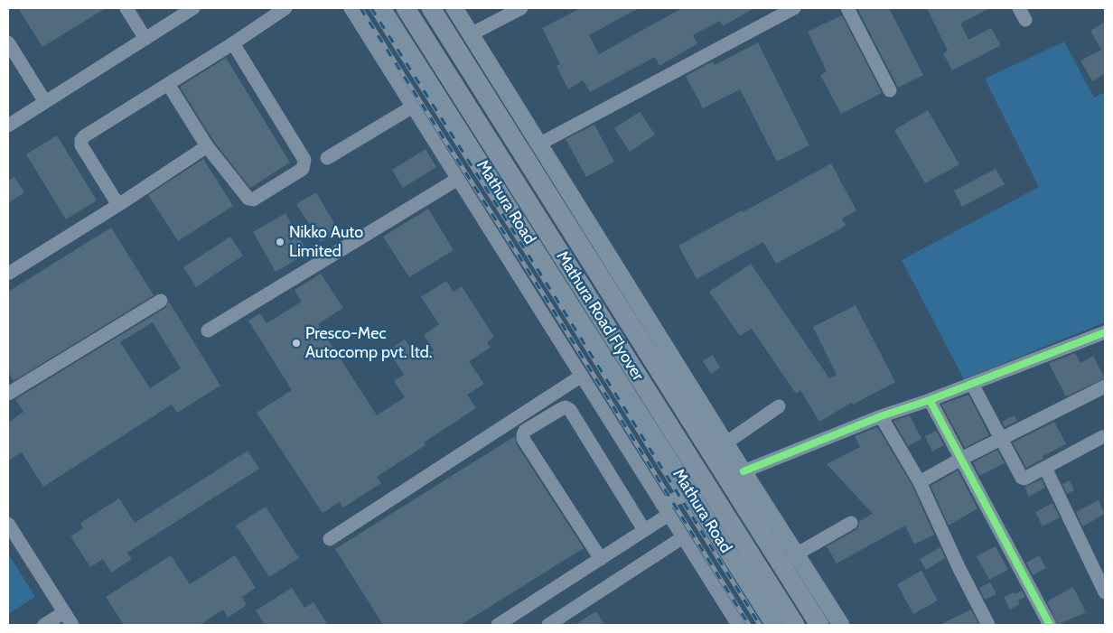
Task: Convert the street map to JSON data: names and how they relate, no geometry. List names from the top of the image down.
{
  "streets": {
    "highway": ["Mathura Road Flyover"],
    "main road": ["Mathura Road"]
  },
  "places": ["Nikko Auto Limited", "Presco-Mec Autocomp pvt. ltd."]
}
